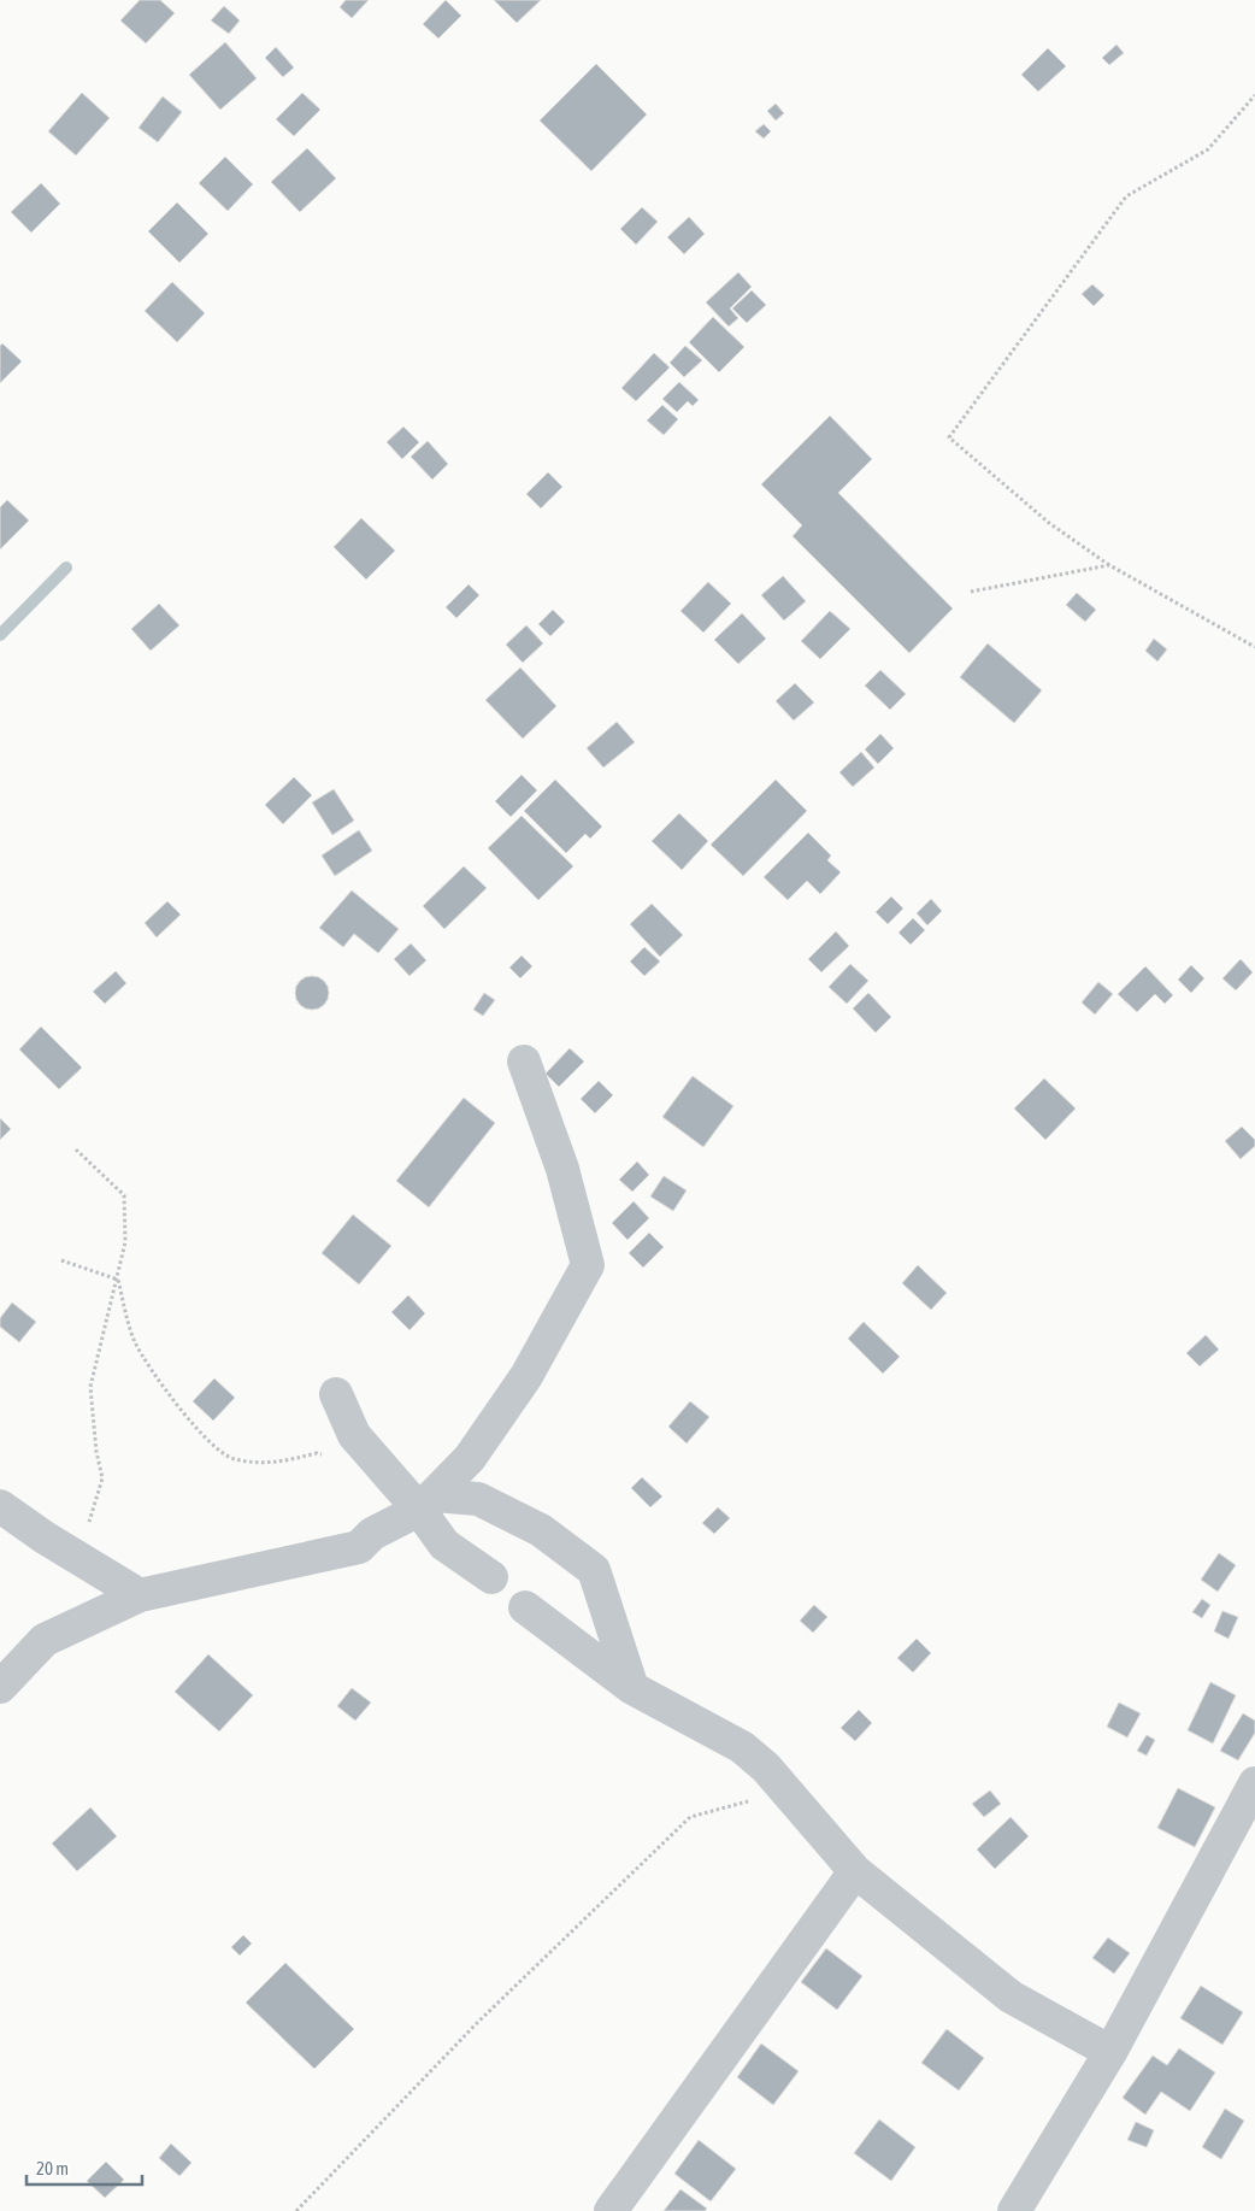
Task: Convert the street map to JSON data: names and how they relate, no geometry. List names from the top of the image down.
{
  "scale_bar": "20 m"
}
